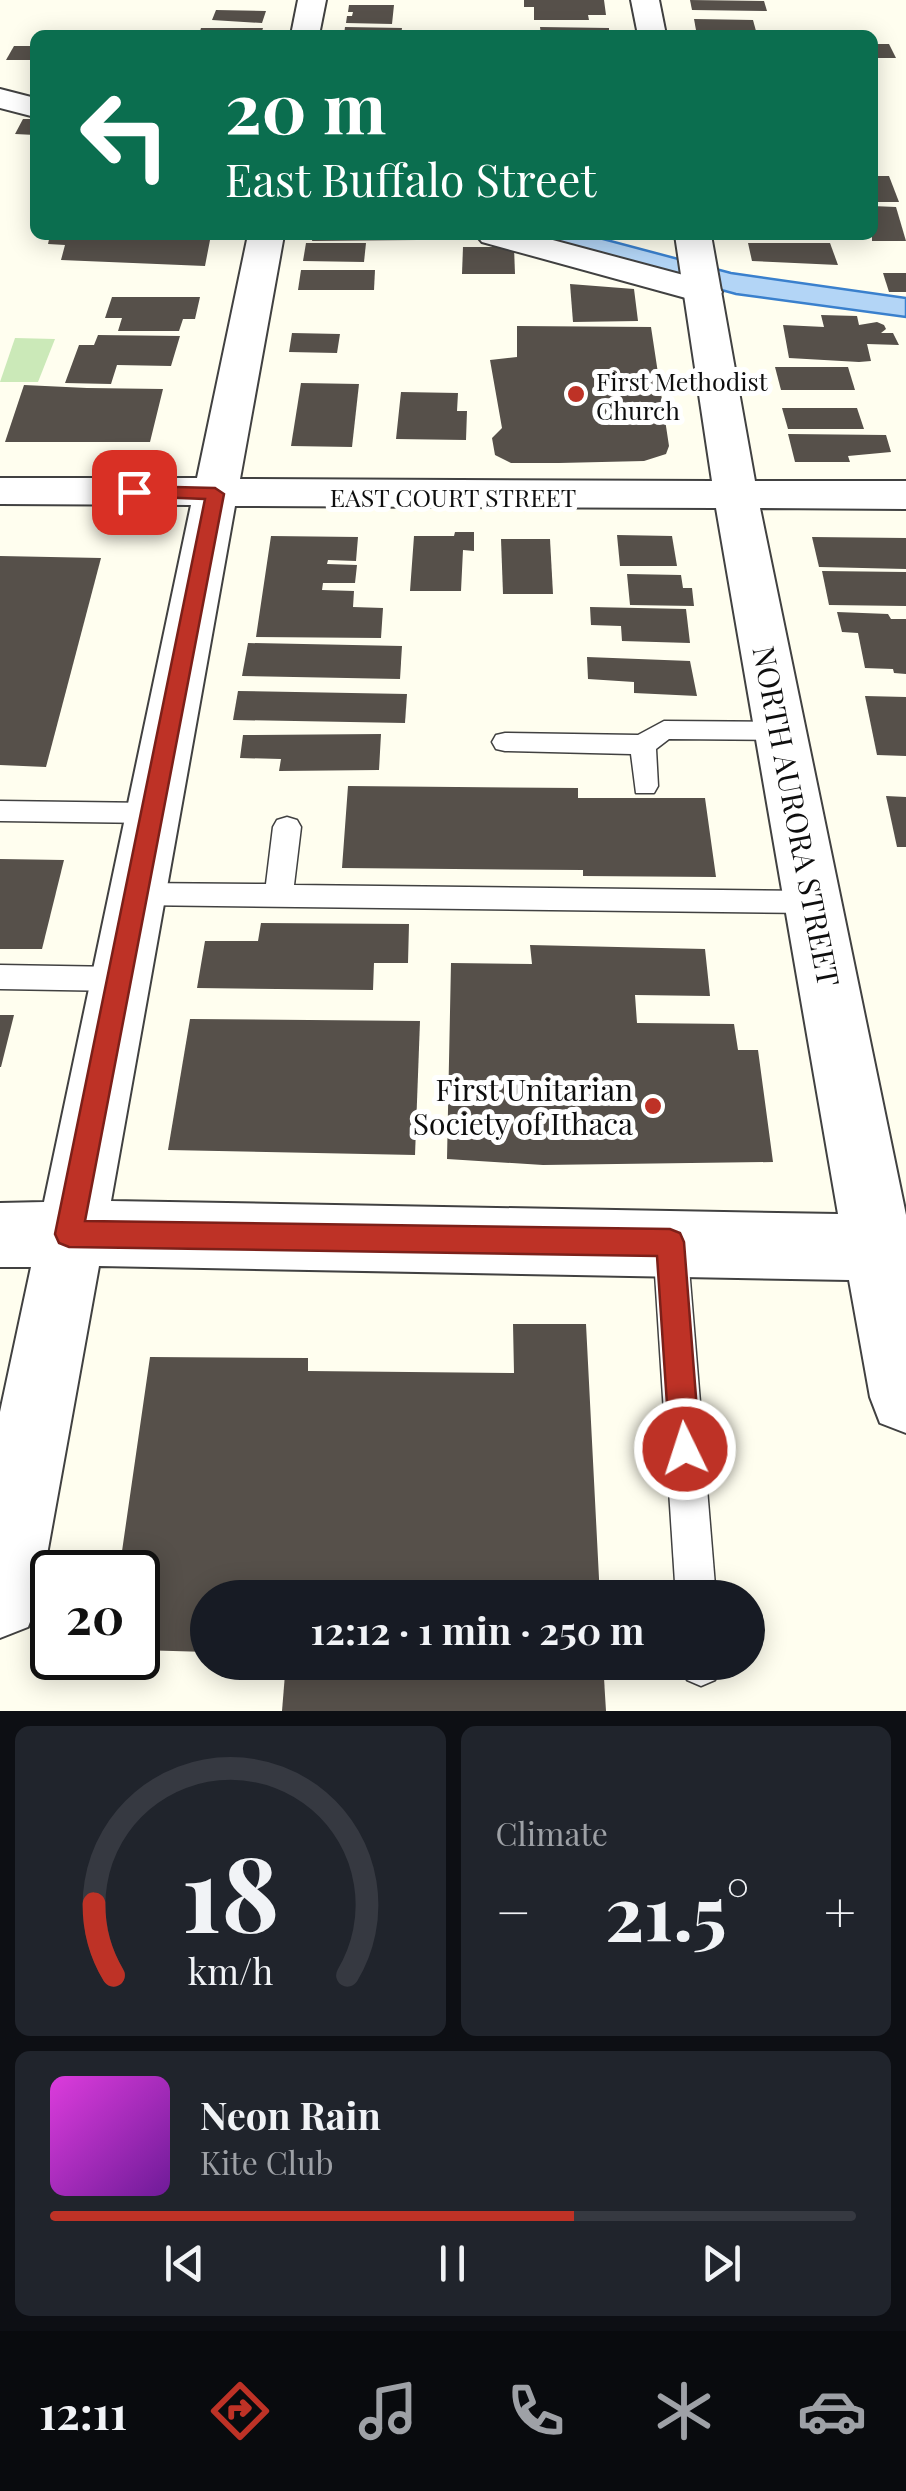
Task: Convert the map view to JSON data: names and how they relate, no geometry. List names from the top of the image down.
{
  "streets": {
    "street": ["EAST COURT STREET", "NORTH AURORA STREET"]
  },
  "crossings": [
    ["EAST COURT STREET", "NORTH AURORA STREET"]
  ],
  "places": ["First Methodist Church", "First Unitarian Society of Ithaca"],
  "page": {
    "turn": ["20 m", "East Buffalo Street"],
    "limit": "20",
    "trip": "12:12 · 1 min · 250 m",
    "tile": "Climate",
    "heat": ["−", "21.5°", "+"],
    "song": ["Neon Rain", "Kite Club"],
    "tabs": "12:11",
    "gauge": ["18", "km/h"]
  }
}
